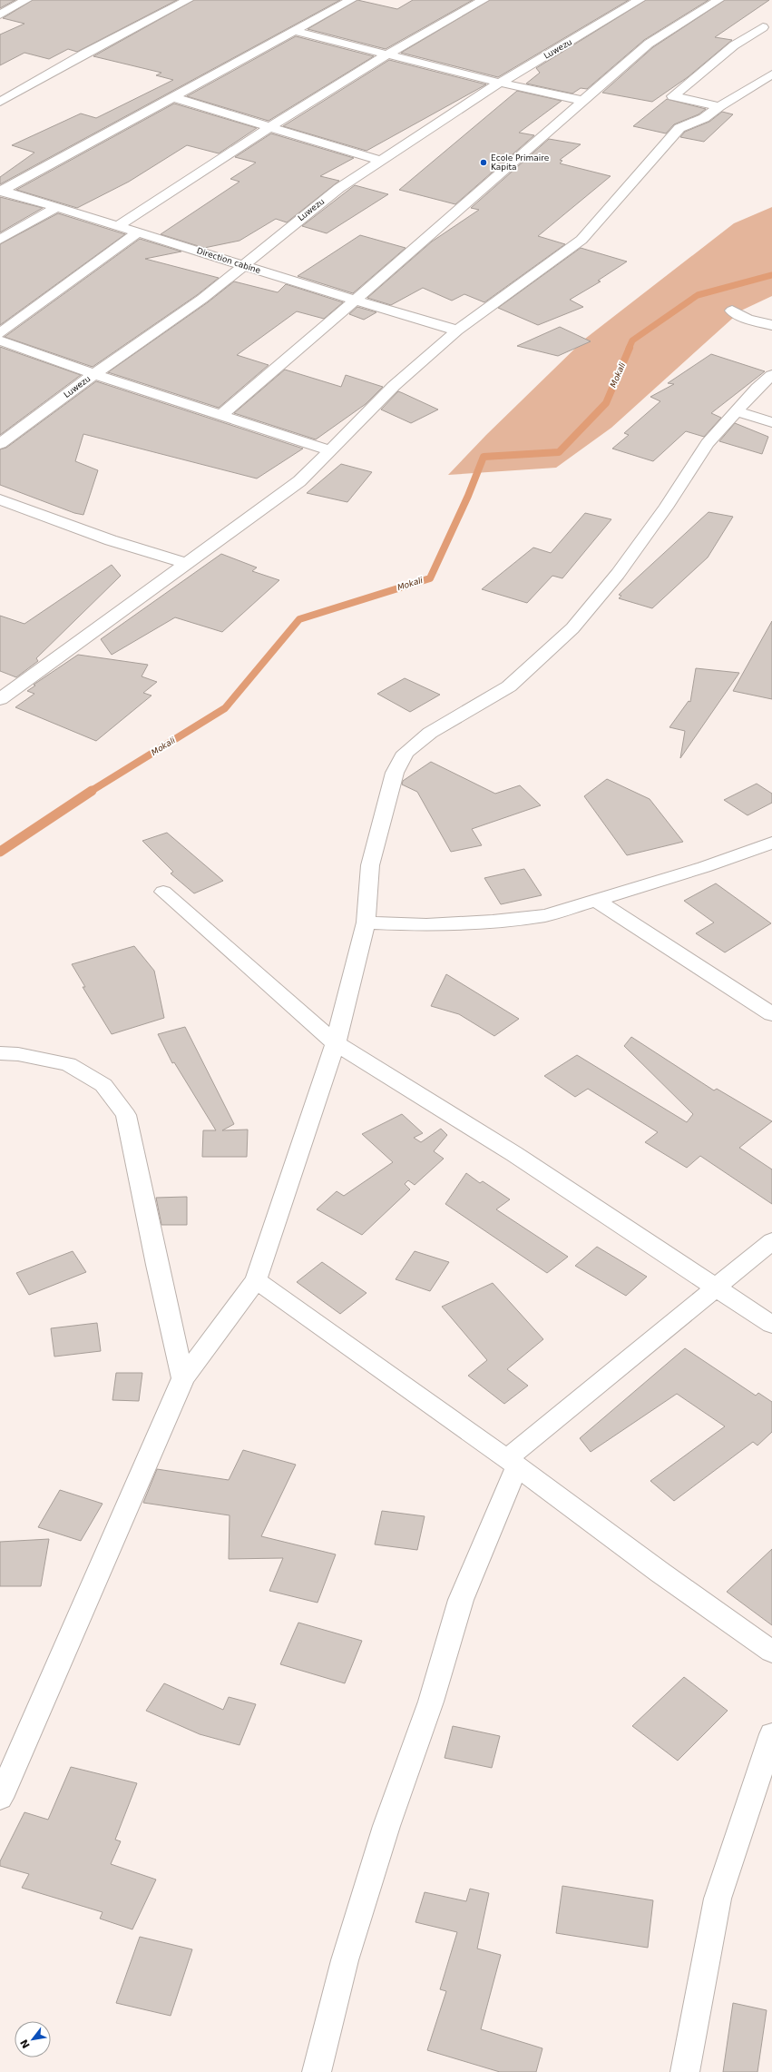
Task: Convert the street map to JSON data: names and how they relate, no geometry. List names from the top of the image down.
{
  "streets": {
    "street": ["Luwezu", "Direction cabine"]
  },
  "crossings": [
    ["Luwezu", "Direction cabine"]
  ],
  "water": ["Mokali"],
  "places": ["Ecole Primaire Kapita"],
  "north": "bottom left"
}
